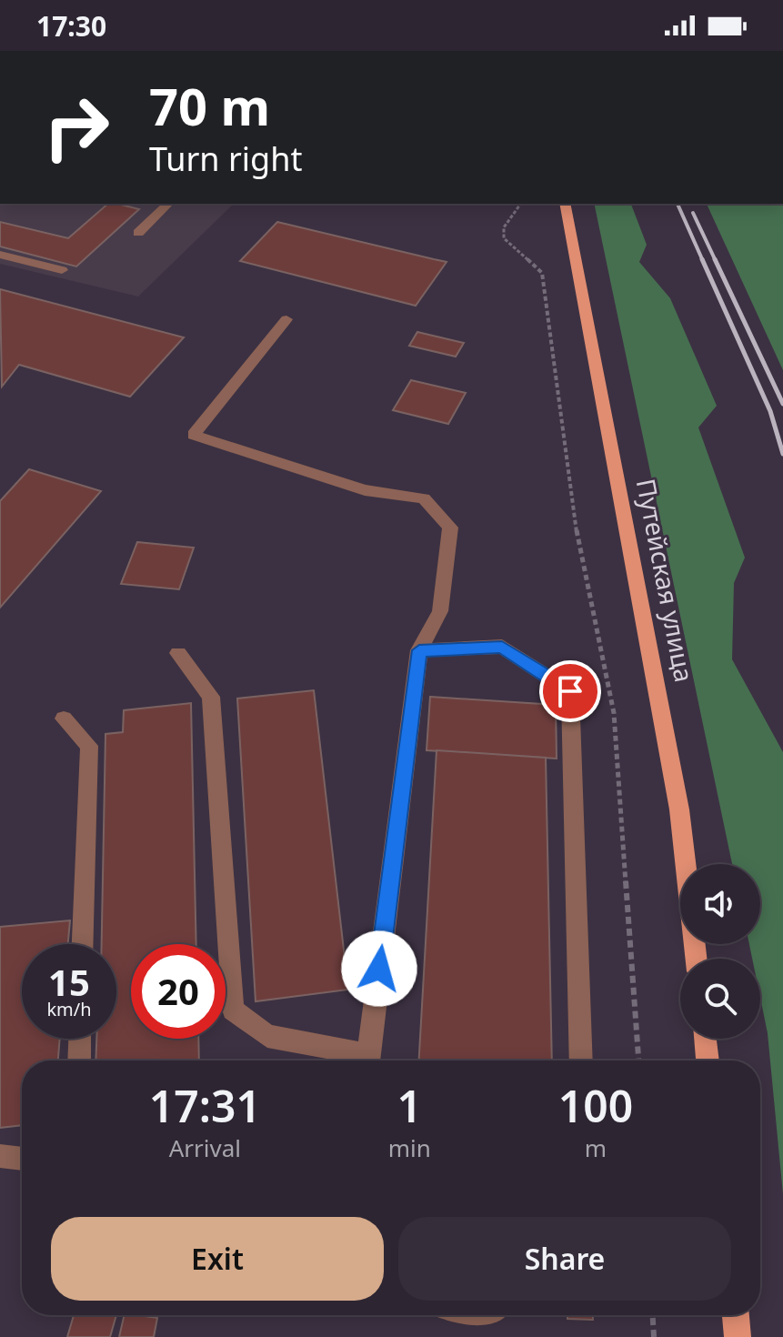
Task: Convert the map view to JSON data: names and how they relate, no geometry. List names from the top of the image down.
{
  "streets": {
    "main road": ["Путейская улица"]
  },
  "page": {
    "status": "17:30",
    "turn": ["70 m", "Turn right"],
    "speed": "15 km/h",
    "limit": "20",
    "eta": [
      "17:31",
      "Arrival",
      "1",
      "min",
      "100",
      "m"
    ],
    "buttons": ["Exit", "Share"]
  }
}
